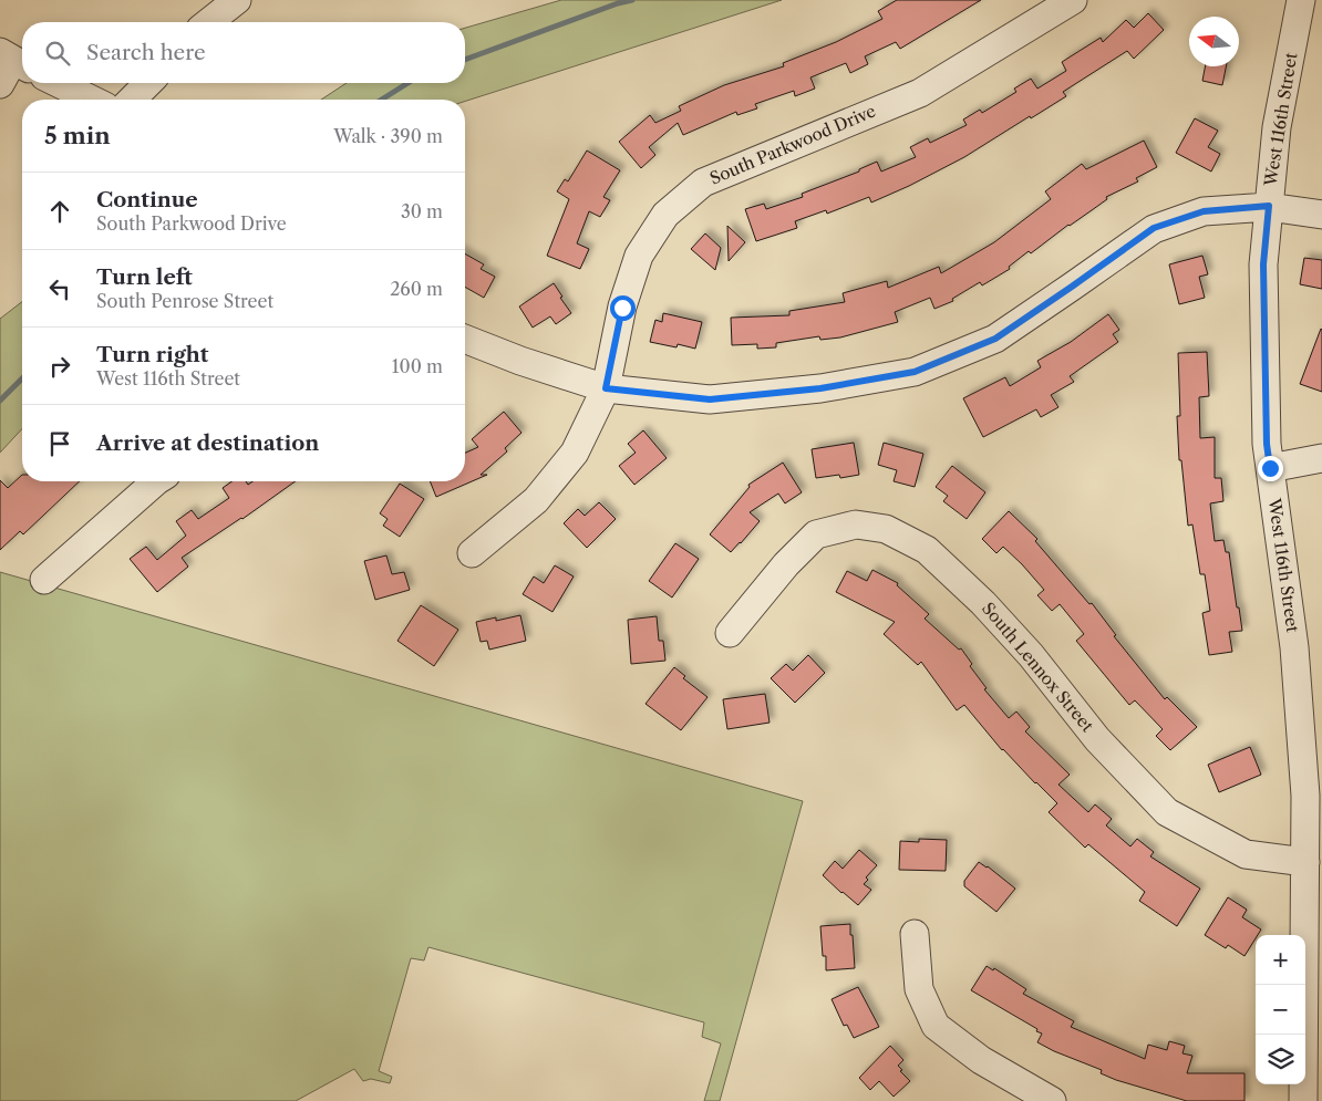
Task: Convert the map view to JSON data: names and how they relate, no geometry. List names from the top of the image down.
{
  "streets": {
    "street": ["West 116th Street", "South Parkwood Drive", "South Lennox Street"]
  },
  "crossings": [
    ["West 116th Street", "South Lennox Street"]
  ],
  "north": "left",
  "page": {
    "search": "Search here",
    "heading": ["5 min", "Walk · 390 m"],
    "list": [
      ["Continue", "South Parkwood Drive", "30 m"],
      ["Turn left", "South Penrose Street", "260 m"],
      ["Turn right", "West 116th Street", "100 m"],
      "Arrive at destination"
    ],
    "map_buttons": ["+", "−"]
  }
}
